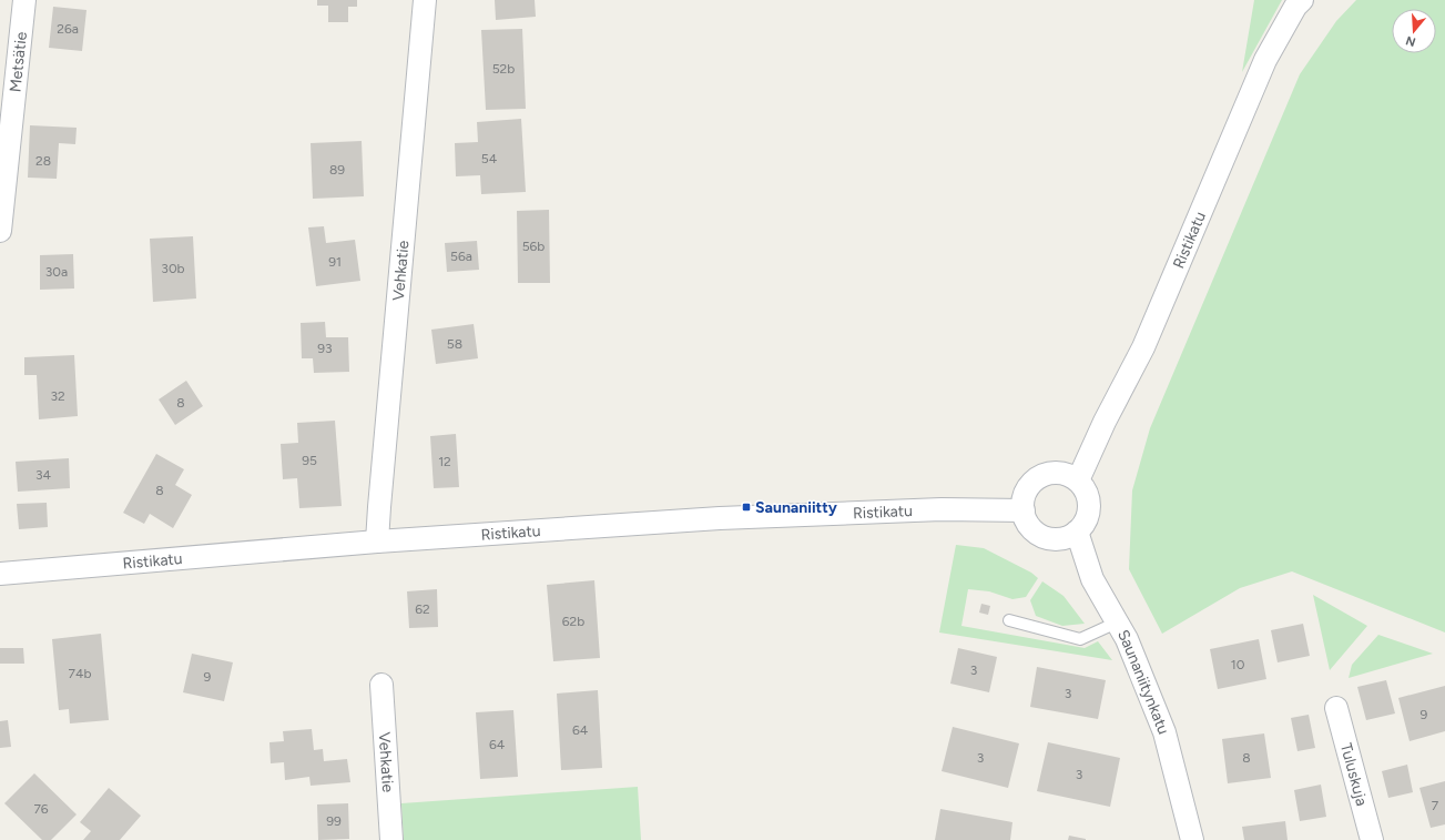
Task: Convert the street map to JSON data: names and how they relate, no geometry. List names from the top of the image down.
{
  "streets": {
    "street": [
      "Metsätie",
      "Ristikatu",
      "Vehkatie",
      "Saunaniitynkatu",
      "Tuluskuja"
    ]
  },
  "crossings": [
    ["Ristikatu", "Vehkatie"],
    ["Ristikatu", "Saunaniitynkatu"]
  ],
  "places": {
    "transit": ["Saunaniitty"]
  },
  "house_numbers": [
    "26a",
    "52b",
    "54",
    "28",
    "89",
    "56b",
    "56a",
    "91",
    "30b",
    "30a",
    "58",
    "93",
    "32",
    "8",
    "95",
    "12",
    "34",
    "8",
    "62",
    "62b",
    "10",
    "3",
    "74b",
    "9",
    "3",
    "9",
    "64",
    "64",
    "3",
    "8",
    "3",
    "7",
    "76",
    "99"
  ],
  "north": "bottom"
}
